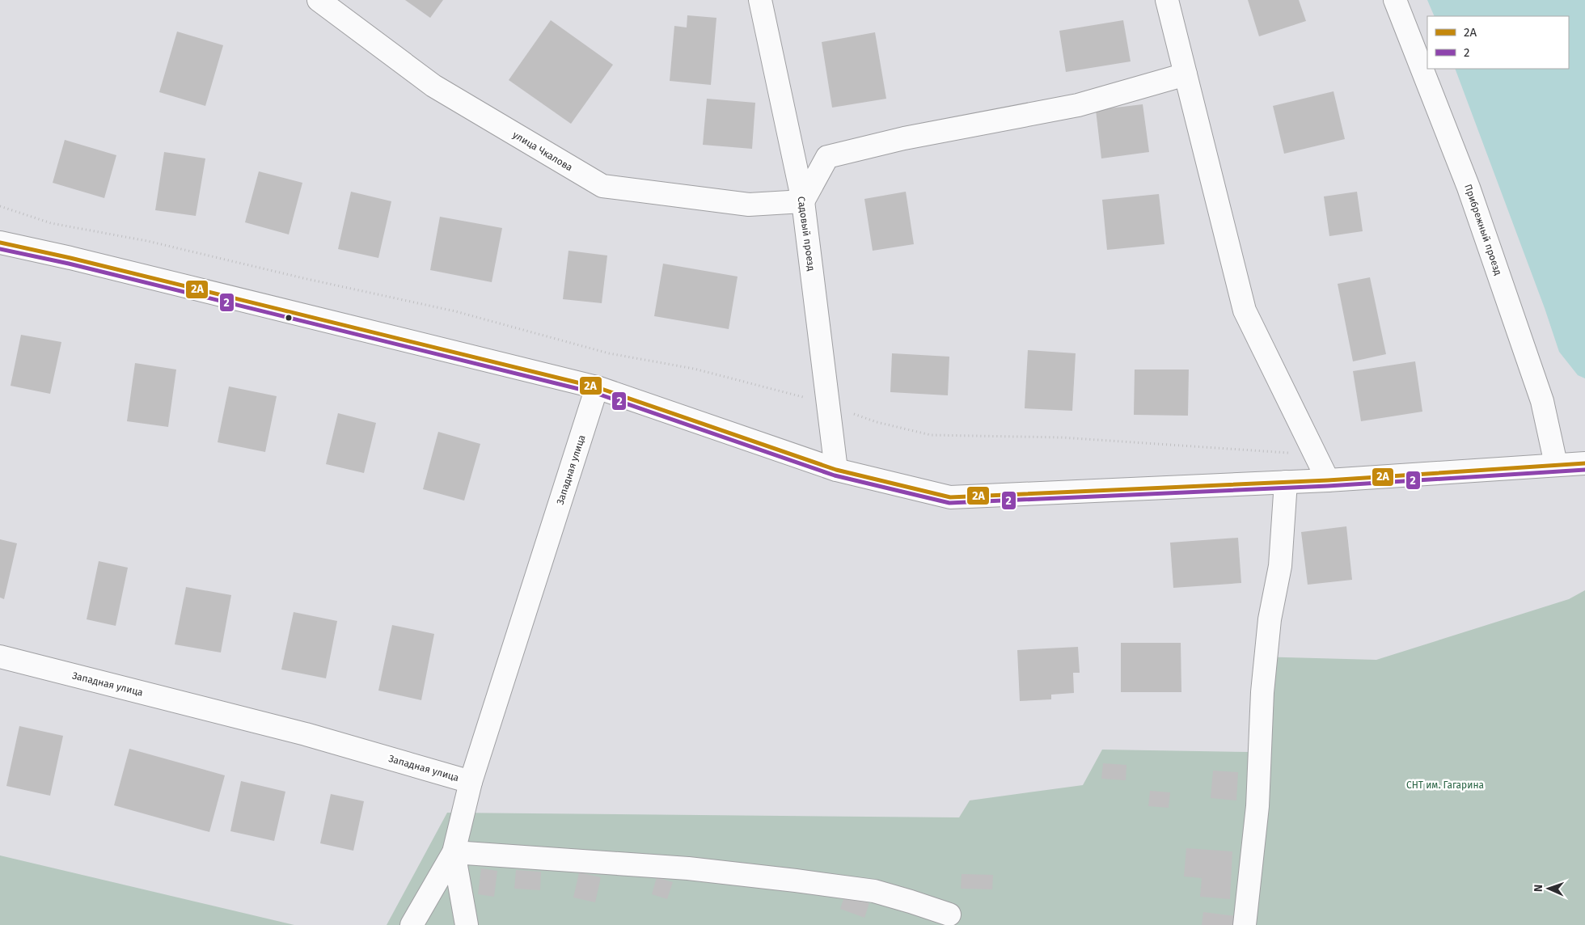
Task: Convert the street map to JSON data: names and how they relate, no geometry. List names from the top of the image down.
{
  "streets": {
    "street": [
      "улица Чкалова",
      "Прибрежный проезд",
      "Садовый проезд",
      "Западная улица"
    ]
  },
  "crossings": [
    ["улица Чкалова", "Садовый проезд"]
  ],
  "parks": ["СНТ им. Гагарина"],
  "lines": ["transit line 2А", "transit line 2"],
  "legend": ["2А", "2"],
  "north": "left"
}
